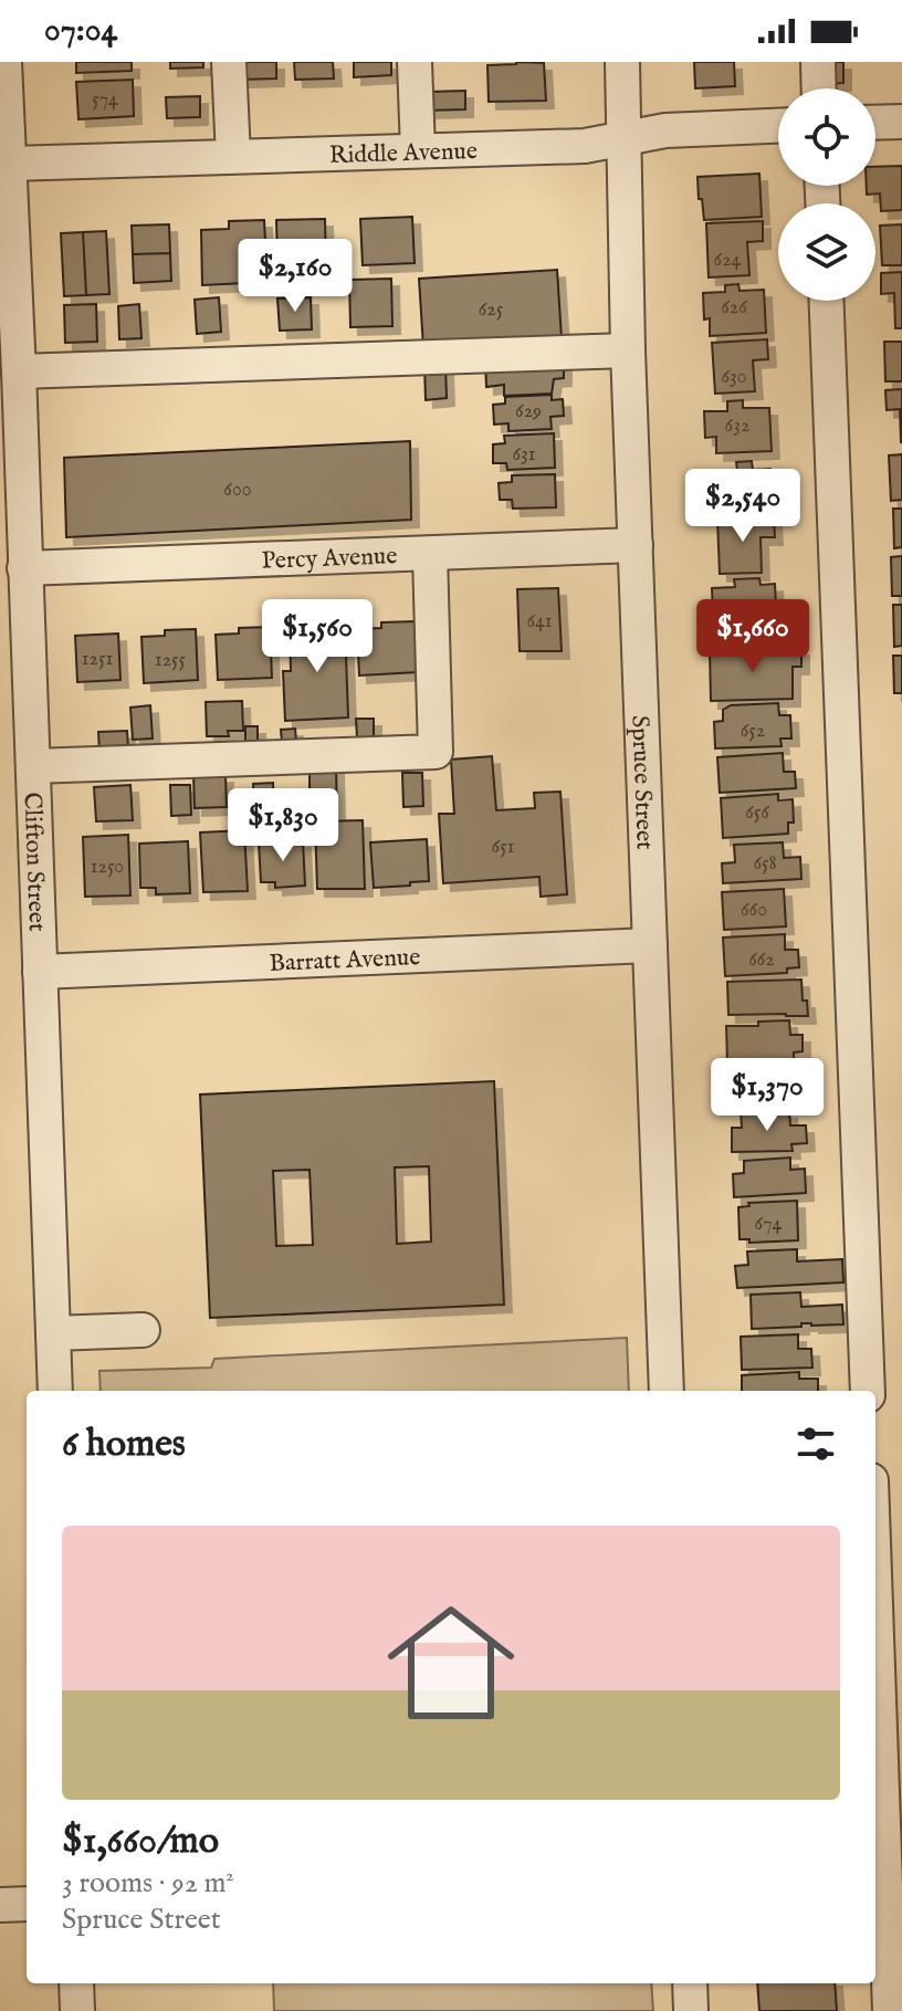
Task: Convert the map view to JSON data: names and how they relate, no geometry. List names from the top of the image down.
{
  "streets": {
    "street": [
      "Riddle Avenue",
      "Percy Avenue",
      "Spruce Street",
      "Clifton Street",
      "Barratt Avenue"
    ]
  },
  "crossings": [
    ["Riddle Avenue", "Spruce Street"],
    ["Riddle Avenue", "Clifton Street"],
    ["Percy Avenue", "Spruce Street"],
    ["Percy Avenue", "Clifton Street"],
    ["Spruce Street", "Barratt Avenue"],
    ["Clifton Street", "Barratt Avenue"]
  ],
  "house_numbers": [
    "574",
    "624",
    "626",
    "625",
    "630",
    "629",
    "632",
    "631",
    "600",
    "641",
    "1251",
    "1255",
    "652",
    "656",
    "651",
    "658",
    "1250",
    "660",
    "662",
    "674"
  ],
  "page": {
    "status": "07:04",
    "price": [
      "$2,160",
      "$2,540",
      "$1,560",
      "$1,660",
      "$1,830",
      "$1,370"
    ],
    "heading": "6 homes",
    "list": [
      {
        "name": "$1,660/mo",
        "note": "3 rooms · 92 m² · Spruce Street"
      }
    ]
  }
}
